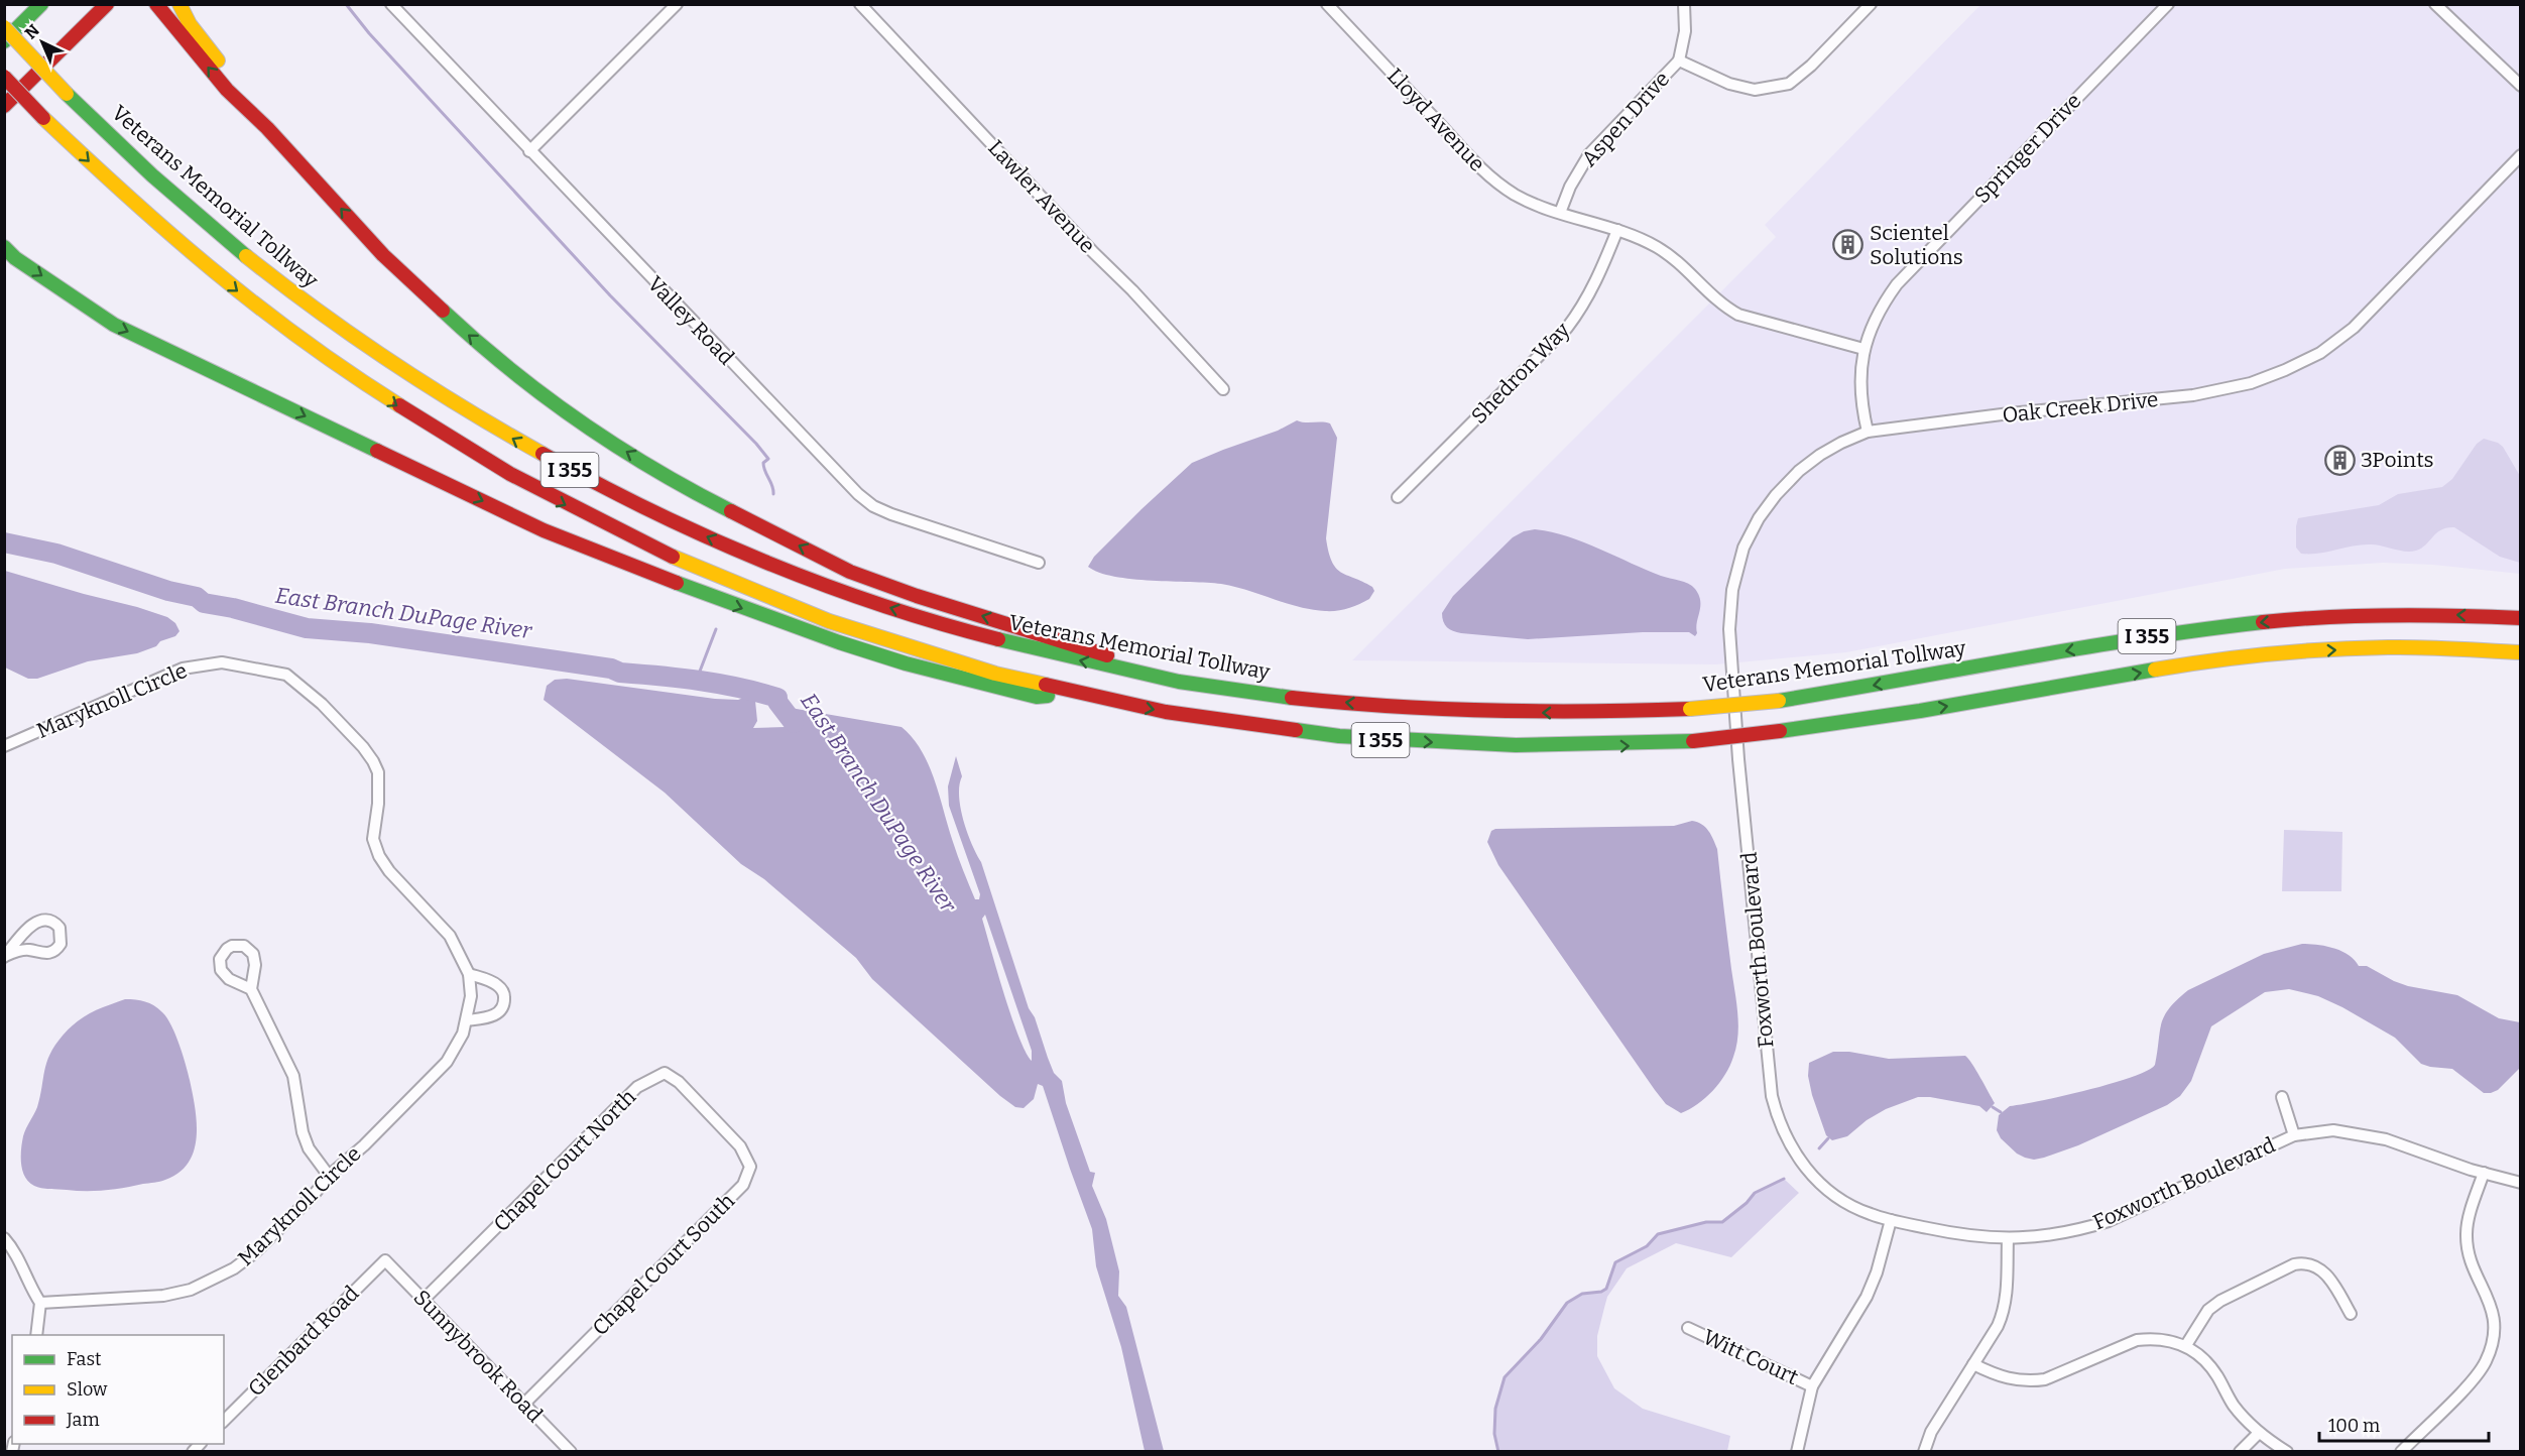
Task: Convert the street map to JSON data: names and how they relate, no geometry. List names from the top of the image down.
{
  "streets": {
    "main road": ["Veterans Memorial Tollway", "I 355"],
    "street": [
      "Aspen Drive",
      "Lloyd Avenue",
      "Springer Drive",
      "Lawler Avenue",
      "Valley Road",
      "Shedron Way",
      "Oak Creek Drive",
      "Maryknoll Circle",
      "Foxworth Boulevard",
      "Chapel Court North",
      "Chapel Court South",
      "Glenbard Road",
      "Sunnybrook Road",
      "Witt Court"
    ]
  },
  "crossings": [
    ["Aspen Drive", "Lloyd Avenue"],
    ["Lloyd Avenue", "Springer Drive"],
    ["Lloyd Avenue", "Shedron Way"],
    ["Springer Drive", "Oak Creek Drive"],
    ["Oak Creek Drive", "Foxworth Boulevard"],
    ["Chapel Court North", "Chapel Court South"],
    ["Chapel Court North", "Sunnybrook Road"],
    ["Chapel Court South", "Sunnybrook Road"],
    ["Glenbard Road", "Sunnybrook Road"]
  ],
  "water": ["East Branch DuPage River"],
  "places": {
    "building": ["Scientel Solutions", "3Points"]
  },
  "legend": ["Fast", "Slow", "Jam"],
  "scale_bar": "100 m",
  "north": "top left"
}
